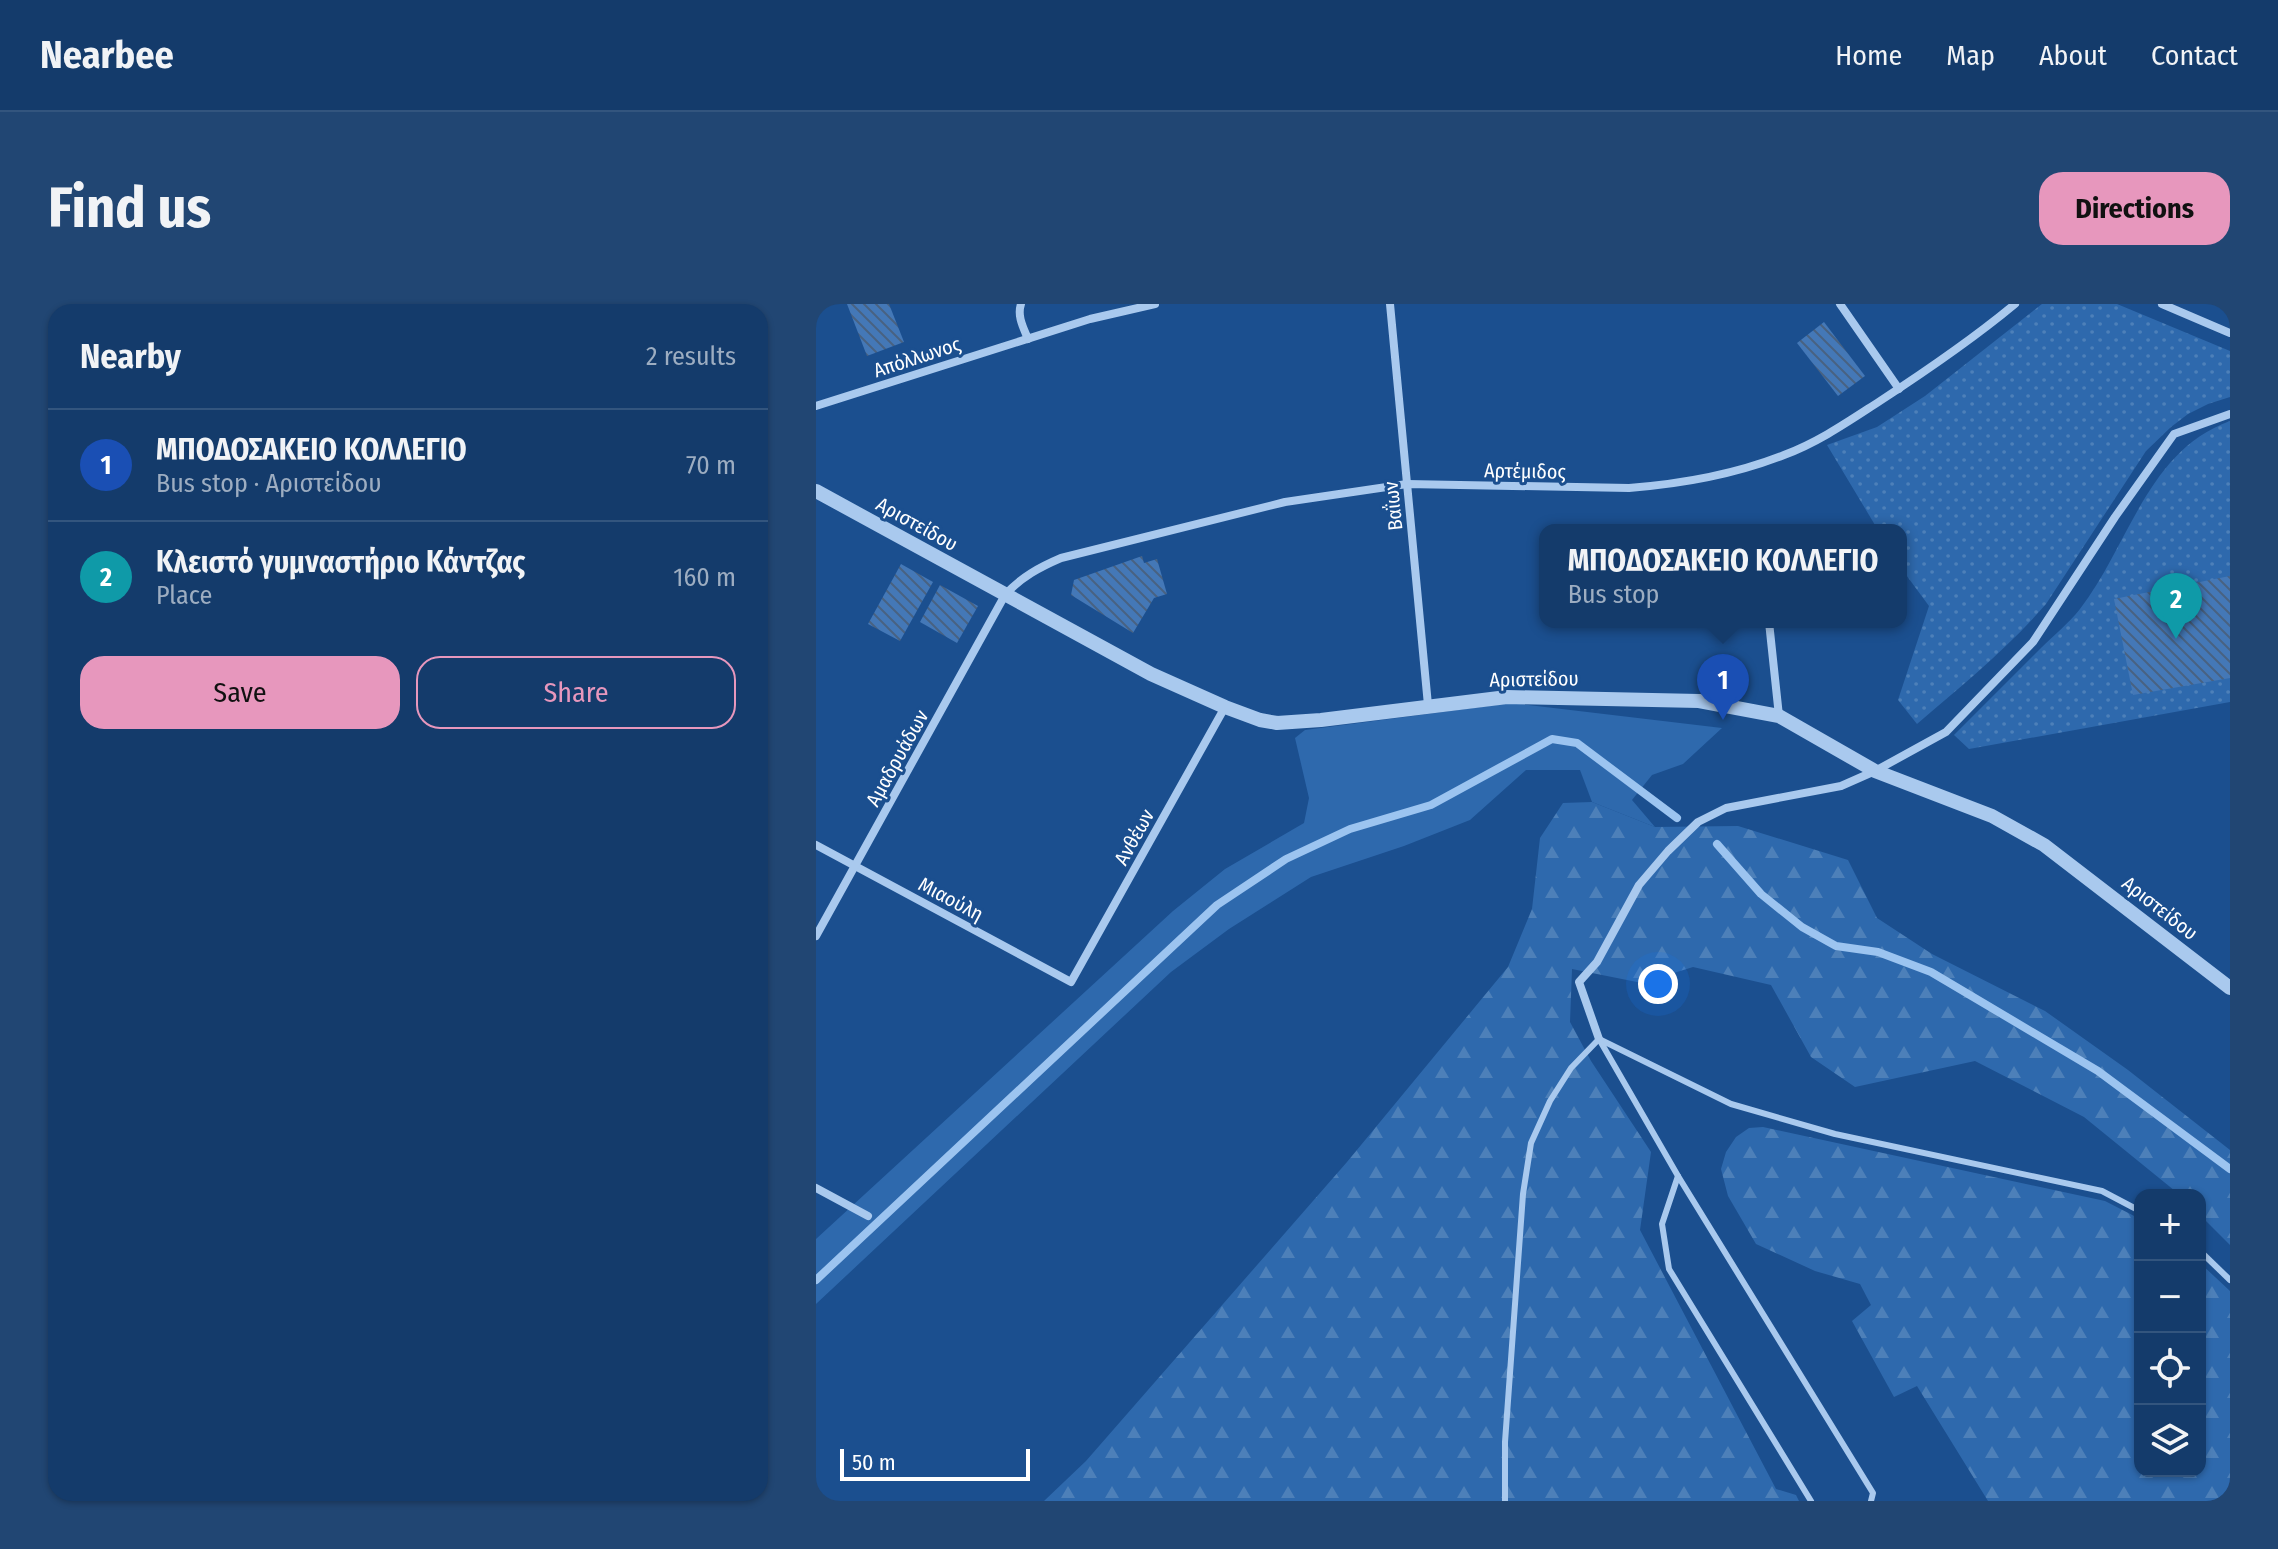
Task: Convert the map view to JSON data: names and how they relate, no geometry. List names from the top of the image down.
{
  "streets": {
    "street": [
      "Απόλλωνος",
      "Αρτέμιδος",
      "Βαΐων",
      "Αριστείδου",
      "Αμαδρυάδων",
      "Ανθέων",
      "Μιαούλη"
    ]
  },
  "crossings": [
    ["Αρτέμιδος", "Βαΐων"],
    ["Αρτέμιδος", "Αριστείδου"],
    ["Αρτέμιδος", "Αμαδρυάδων"],
    ["Βαΐων", "Αριστείδου"],
    ["Αριστείδου", "Αμαδρυάδων"],
    ["Αριστείδου", "Ανθέων"],
    ["Αμαδρυάδων", "Μιαούλη"],
    ["Ανθέων", "Μιαούλη"]
  ],
  "scale_bar": "50 m",
  "page": {
    "header": "Nearbee",
    "nav": [
      "Home",
      "Map",
      "About",
      "Contact"
    ],
    "buttons": [
      "Directions",
      ["Save", "Share"]
    ],
    "title": "Find us",
    "heading": ["Nearby", "2 results"],
    "list": [
      {
        "mark": "1",
        "name": "ΜΠΟΔΟΣΑΚΕΙΟ ΚΟΛΛΕΓΙΟ",
        "note": "Bus stop · Αριστείδου",
        "value": "70 m"
      },
      {
        "mark": "2",
        "name": "Κλειστό γυμναστήριο Κάντζας",
        "note": "Place",
        "value": "160 m"
      }
    ],
    "popup": ["ΜΠΟΔΟΣΑΚΕΙΟ ΚΟΛΛΕΓΙΟ", "Bus stop"],
    "pins": ["2", "1"],
    "map_buttons": ["+", "−"],
    "scale": "50 m"
  }
}
